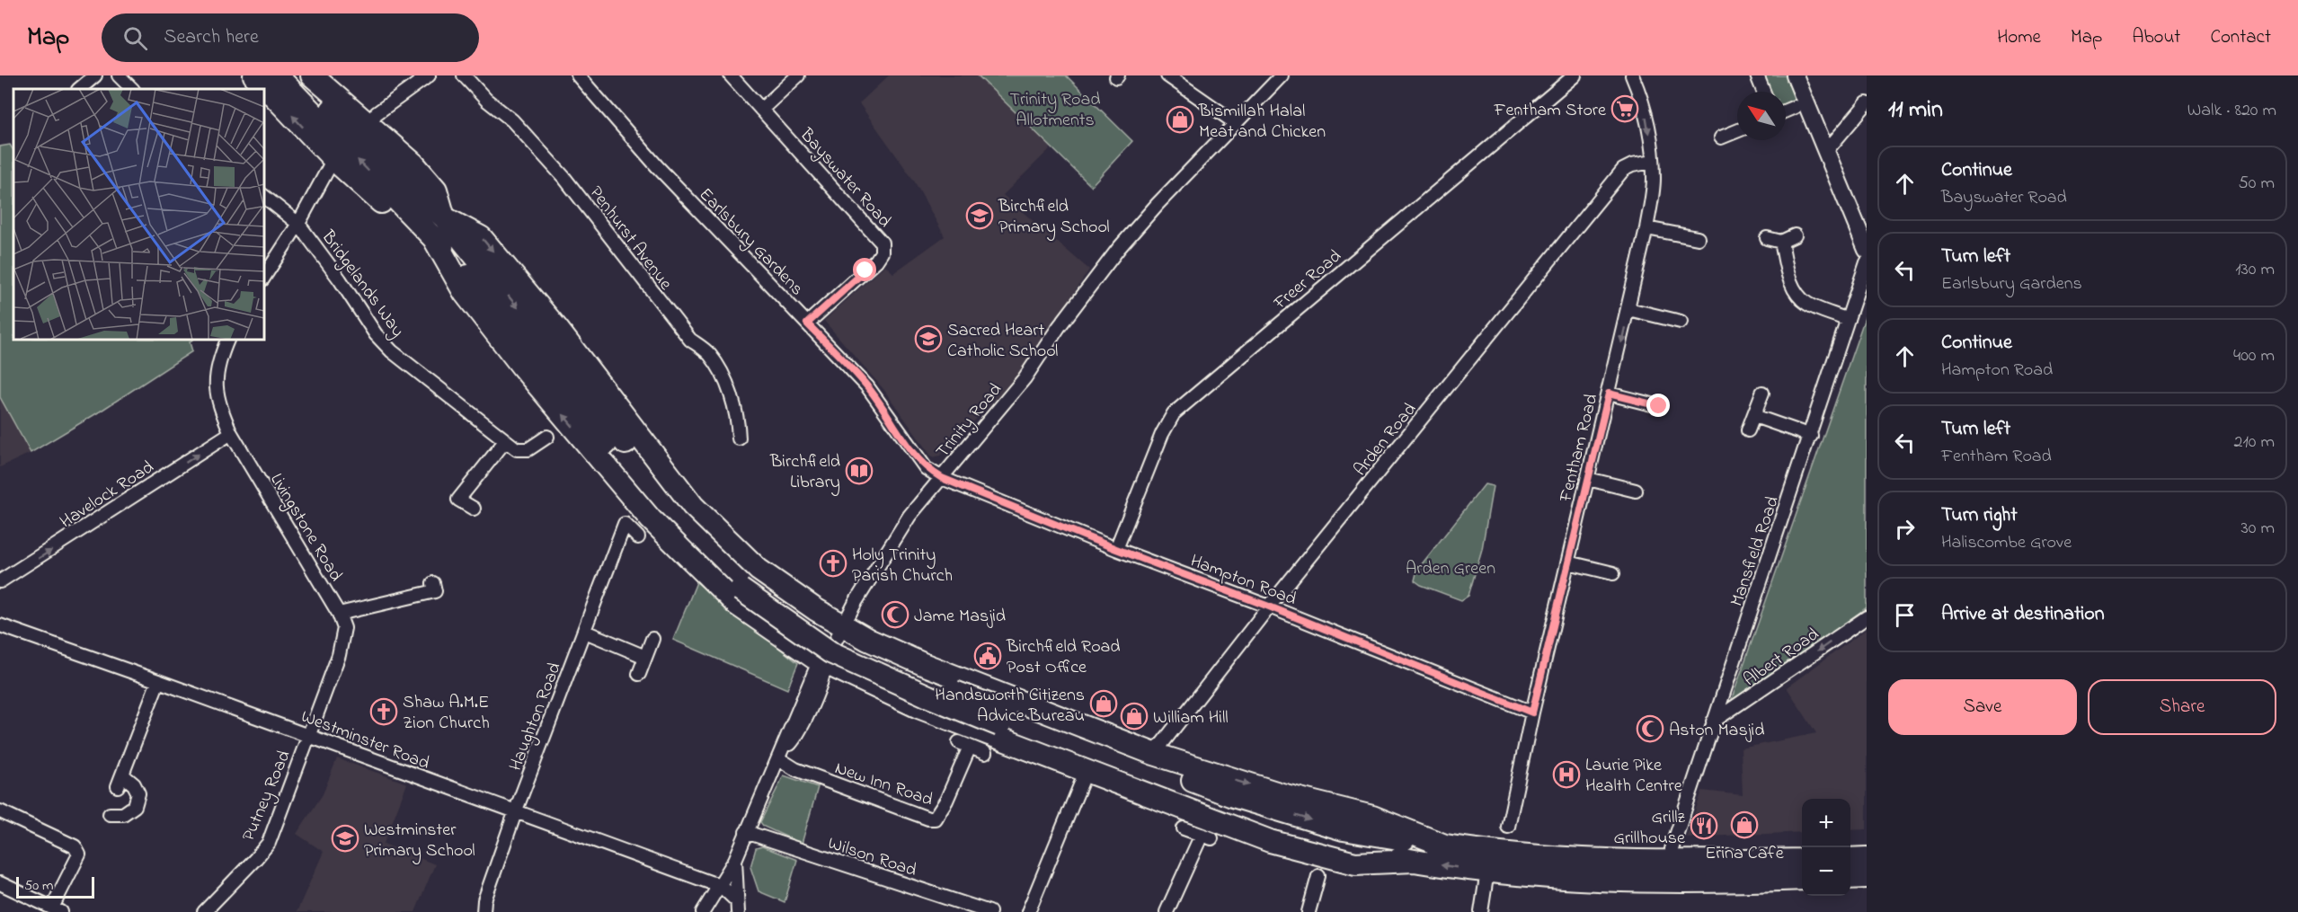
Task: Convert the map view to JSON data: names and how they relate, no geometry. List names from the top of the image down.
{
  "streets": {
    "street": [
      "Bayswater Road",
      "Penhurst Avenue",
      "Earlsbury Gardens",
      "Freer Road",
      "Bridgelands Way",
      "Trinity Road",
      "Arden Road",
      "Fentham Road",
      "Havelock Road",
      "Livingstone Road",
      "Mansfield Road",
      "Hampton Road",
      "Albert Road",
      "Haughton Road",
      "Westminster Road",
      "New Inn Road",
      "Putney Road",
      "Wilson Road"
    ]
  },
  "crossings": [
    ["Bayswater Road", "Earlsbury Gardens"],
    ["Earlsbury Gardens", "Trinity Road"],
    ["Earlsbury Gardens", "Hampton Road"],
    ["Freer Road", "Hampton Road"],
    ["Trinity Road", "Hampton Road"],
    ["Trinity Road", "New Inn Road"],
    ["Trinity Road", "Wilson Road"],
    ["Arden Road", "Fentham Road"],
    ["Arden Road", "Hampton Road"],
    ["Fentham Road", "Hampton Road"],
    ["Havelock Road", "Livingstone Road"],
    ["Livingstone Road", "Westminster Road"],
    ["Livingstone Road", "Putney Road"],
    ["Mansfield Road", "Albert Road"],
    ["Haughton Road", "Westminster Road"],
    ["Westminster Road", "Putney Road"]
  ],
  "one_way": ["Havelock Road", "Albert Road"],
  "parks": ["Trinity Road Allotments", "Arden Green"],
  "places": {
    "supermarket": ["Fentham Store"],
    "shop": [
      "Bismillah Halal Meat and Chicken",
      "Handsworth Citizens Advice Bureau",
      "William Hill",
      "Erina Cafe"
    ],
    "school or university": ["Birchfield Primary School", "Sacred Heart Catholic School", "Westminster Primary School"],
    "library": ["Birchfield Library"],
    "church": ["Holy Trinity Parish Church", "Shaw A.M.E Zion Church"],
    "mosque": ["Jame Masjid", "Aston Masjid"],
    "public building": ["Birchfield Road Post Office"],
    "hospital": ["Laurie Pike Health Centre"],
    "restaurant": ["Grillz Grillhouse"]
  },
  "scale_bar": "50 m",
  "north": "top left",
  "page": {
    "header": "Map",
    "search": "Search here",
    "nav": [
      "Home",
      "Map",
      "About",
      "Contact"
    ],
    "heading": ["11 min", "Walk · 820 m"],
    "list": [
      ["Continue", "Bayswater Road", "50 m"],
      ["Turn left", "Earlsbury Gardens", "130 m"],
      ["Continue", "Hampton Road", "400 m"],
      ["Turn left", "Fentham Road", "210 m"],
      ["Turn right", "Haliscombe Grove", "30 m"],
      "Arrive at destination"
    ],
    "buttons": ["Save", "Share"],
    "map_buttons": ["+", "−"],
    "scale": "50 m"
  }
}
